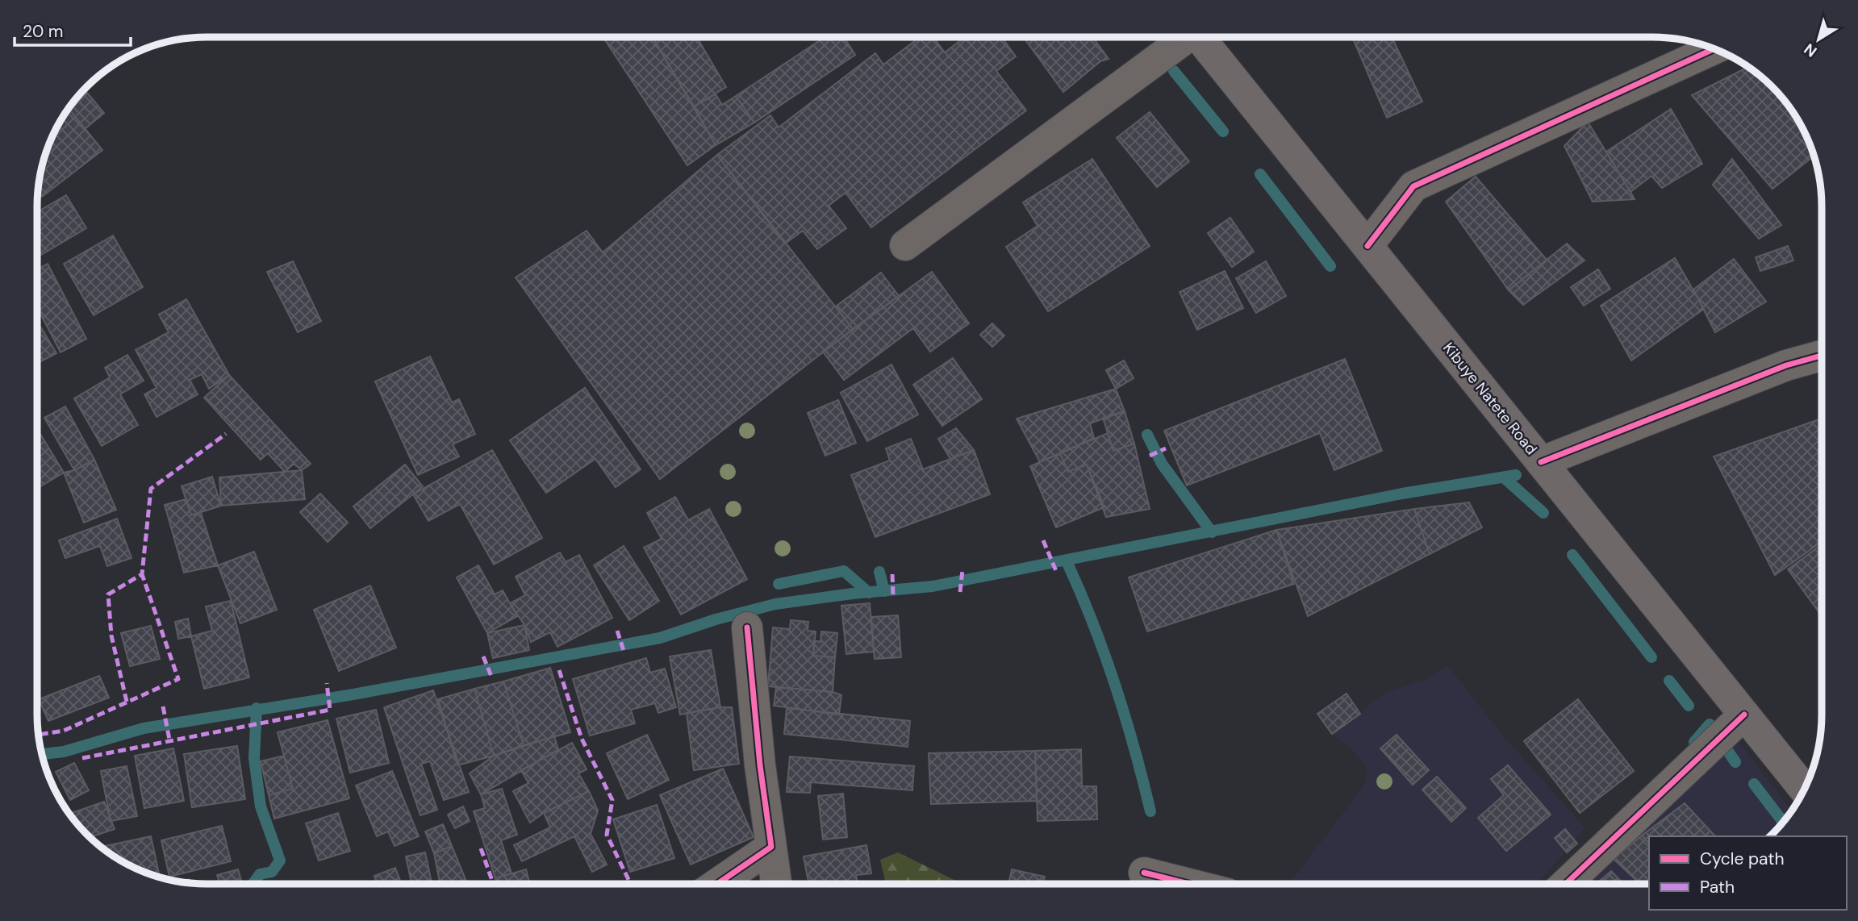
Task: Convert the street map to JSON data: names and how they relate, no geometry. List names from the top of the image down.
{
  "streets": {
    "main road": ["Kibuye Natete Road"]
  },
  "legend": ["Cycle path", "Path"],
  "scale_bar": "20 m",
  "north": "bottom left"
}
